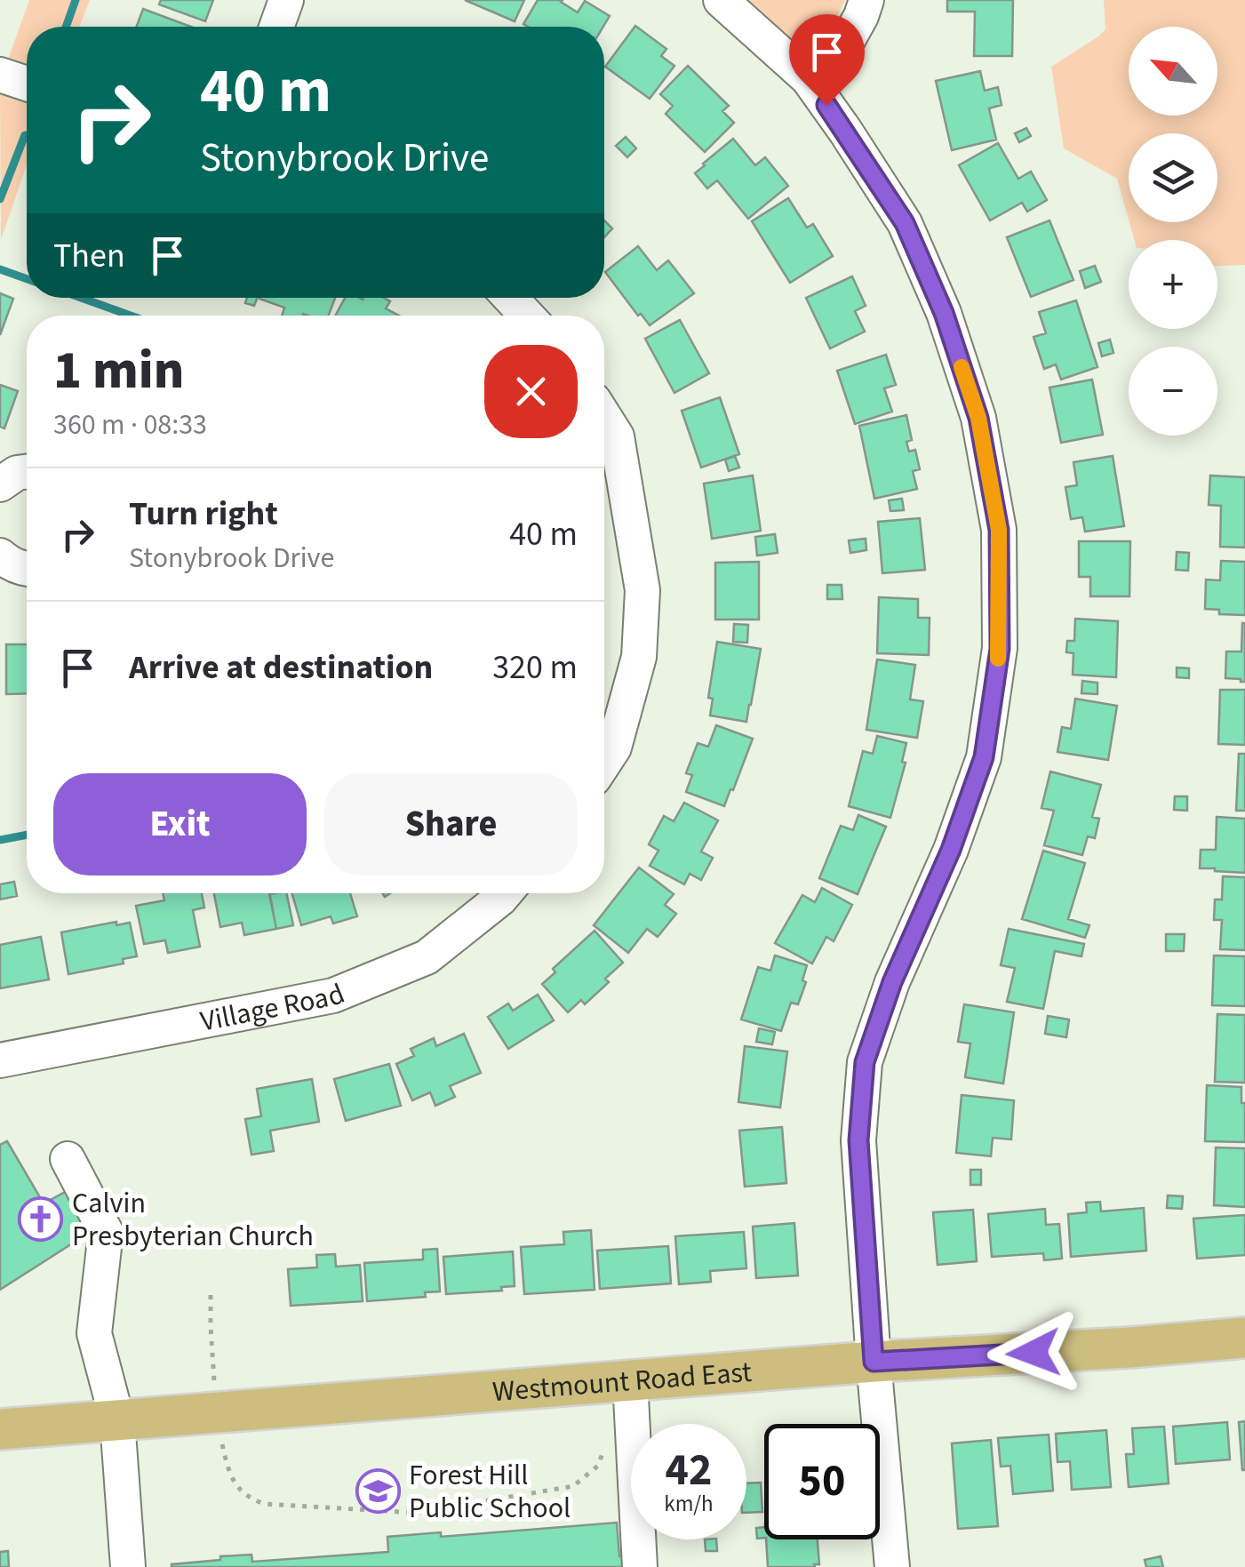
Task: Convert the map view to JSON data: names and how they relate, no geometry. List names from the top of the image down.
{
  "streets": {
    "main road": ["Westmount Road East"],
    "street": ["Village Road"]
  },
  "places": {
    "church": ["Calvin Presbyterian Church"],
    "school or university": ["Forest Hill Public School"]
  },
  "north": "top left",
  "page": {
    "map_buttons": ["+", "−"],
    "turn": ["40 m", "Stonybrook Drive"],
    "then": "Then",
    "heading": ["1 min", "360 m · 08:33"],
    "list": [
      {
        "name": "Turn right",
        "note": "Stonybrook Drive",
        "value": "40 m"
      },
      {
        "name": "Arrive at destination",
        "value": "320 m"
      }
    ],
    "buttons": ["Exit", "Share"],
    "speed": "42 km/h",
    "limit": "50"
  }
}
